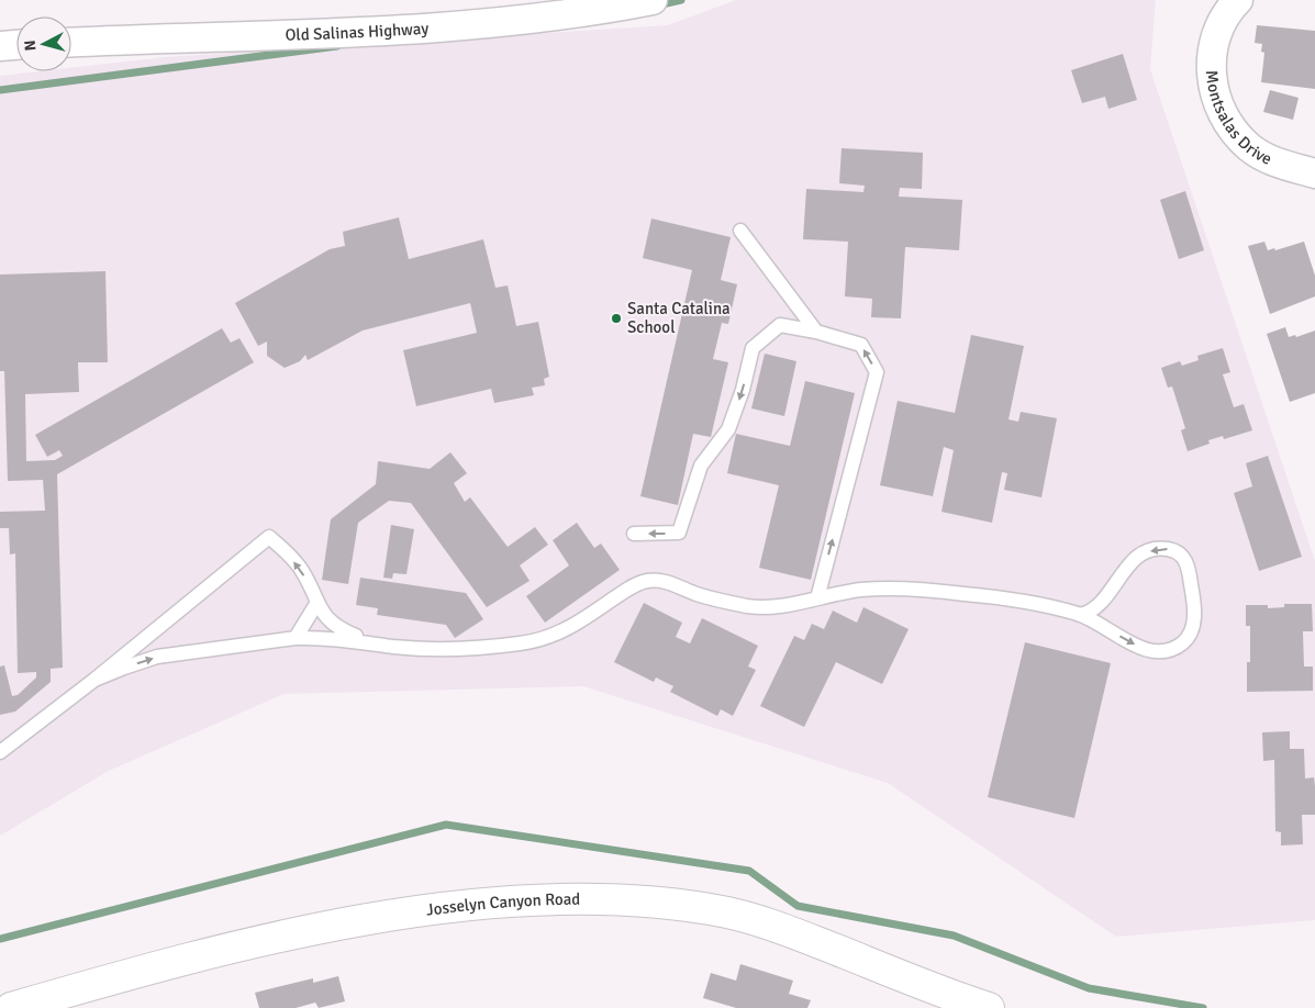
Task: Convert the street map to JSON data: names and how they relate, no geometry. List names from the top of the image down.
{
  "streets": {
    "street": ["Old Salinas Highway", "Montsalas Drive", "Josselyn Canyon Road"]
  },
  "places": ["Santa Catalina School"],
  "north": "left"
}
